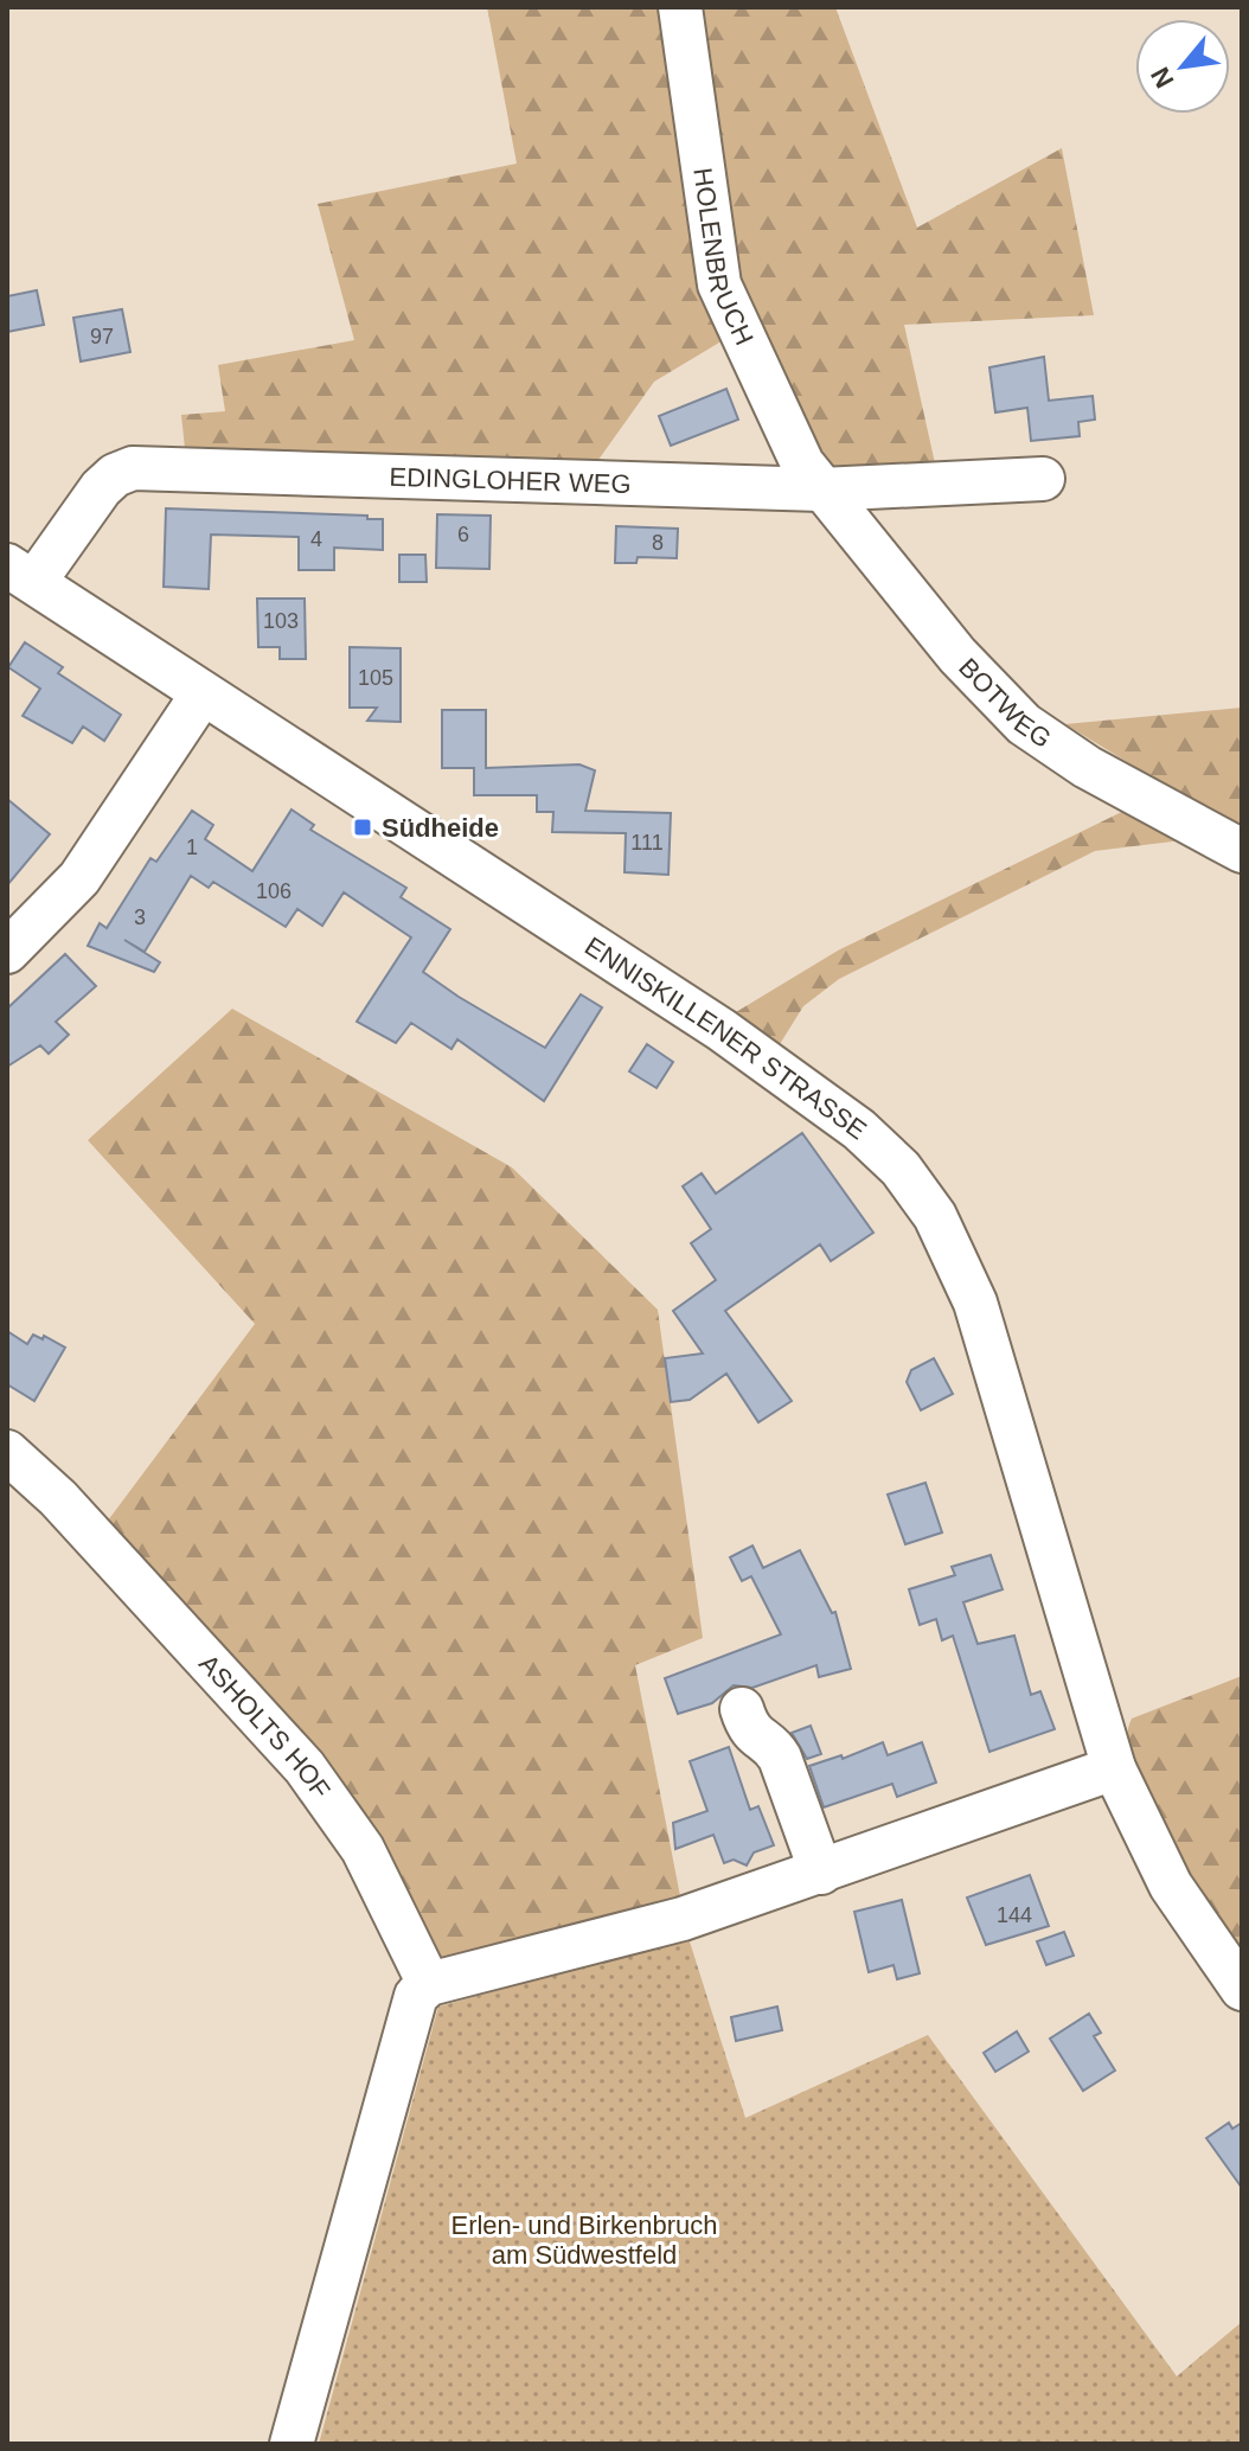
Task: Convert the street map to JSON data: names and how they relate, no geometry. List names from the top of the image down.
{
  "streets": {
    "street": [
      "HOLENBRUCH",
      "EDINGLOHER WEG",
      "BOTWEG",
      "ENNISKILLENER STRASSE",
      "ASHOLTS HOF"
    ]
  },
  "crossings": [
    ["HOLENBRUCH", "EDINGLOHER WEG"],
    ["HOLENBRUCH", "BOTWEG"],
    ["EDINGLOHER WEG", "BOTWEG"],
    ["EDINGLOHER WEG", "ENNISKILLENER STRASSE"]
  ],
  "parks": ["Erlen- und Birkenbruch am Südwestfeld"],
  "places": {
    "transit": ["Südheide"]
  },
  "house_numbers": [
    "97",
    "6",
    "4",
    "8",
    "103",
    "105",
    "111",
    "1",
    "106",
    "3",
    "144"
  ],
  "north": "bottom left"
}
